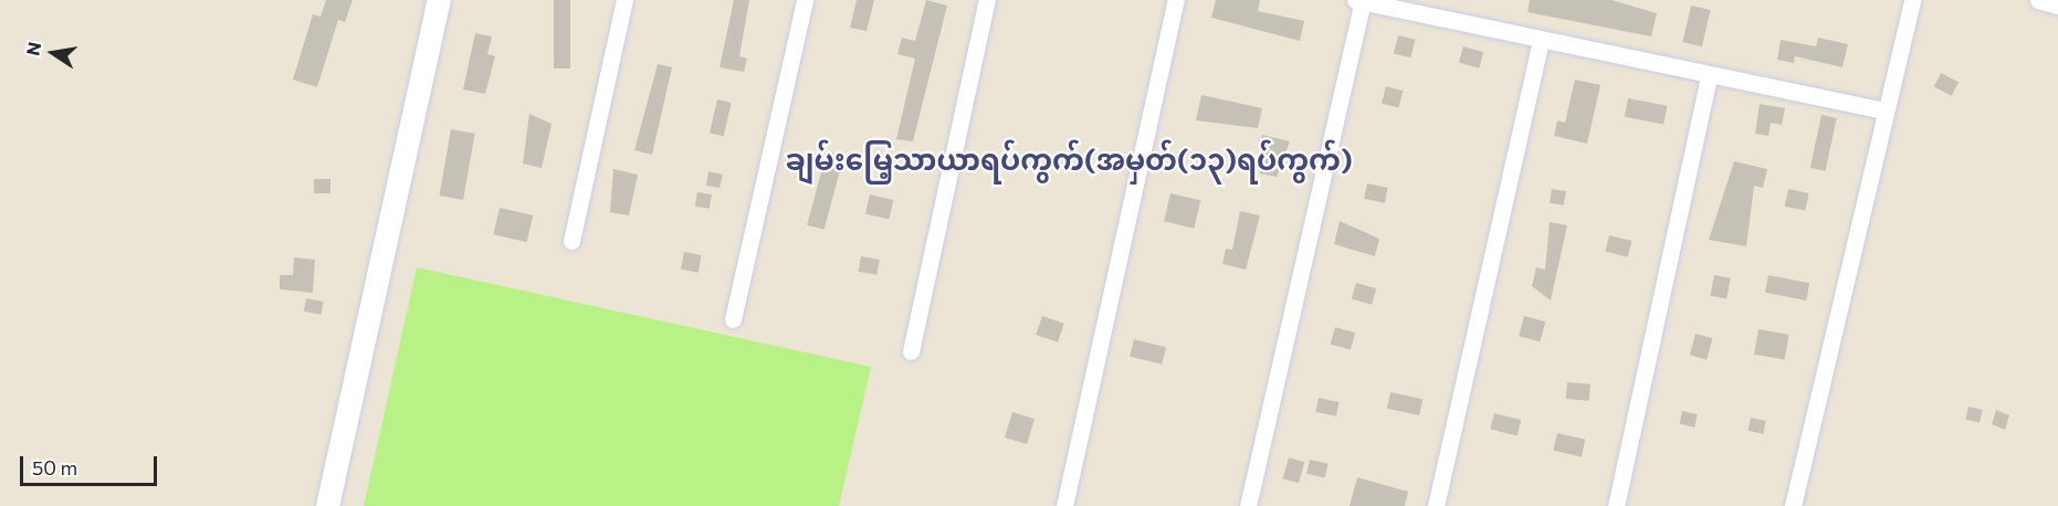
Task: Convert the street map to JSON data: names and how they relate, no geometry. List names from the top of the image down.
{
  "districts": ["ချမ်းမြေ့သာယာရပ်ကွက်(အမှတ်(၁၃)ရပ်ကွက်)"],
  "scale_bar": "50 m",
  "north": "left"
}
